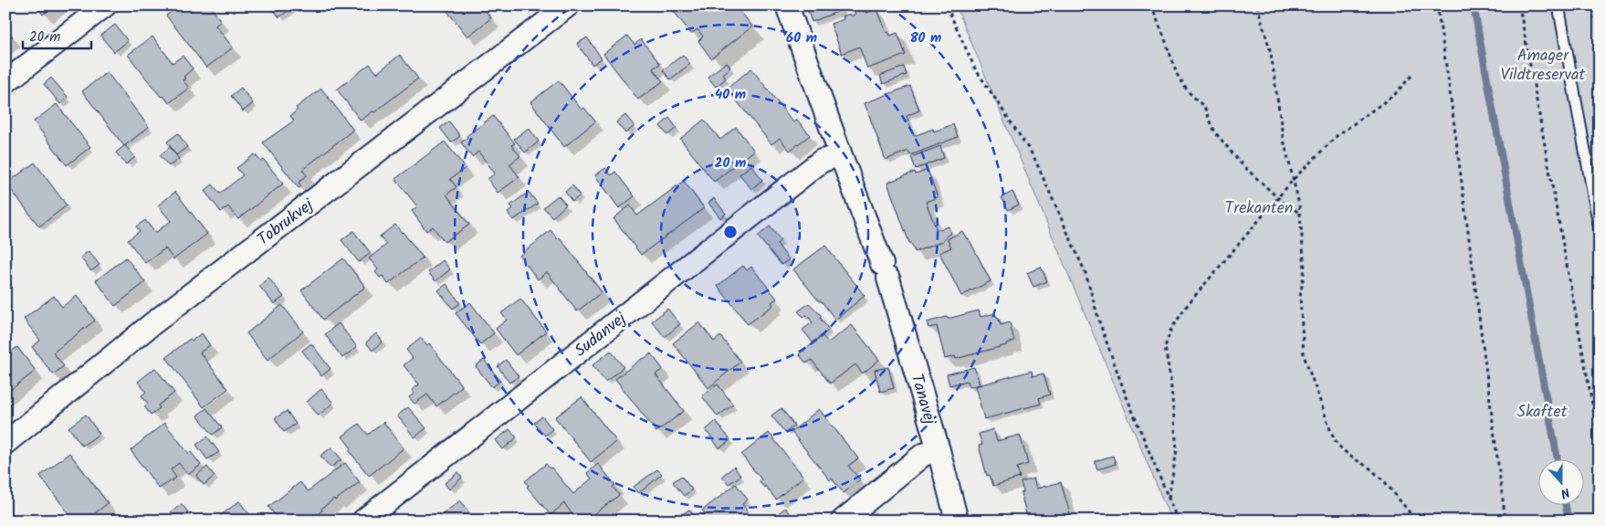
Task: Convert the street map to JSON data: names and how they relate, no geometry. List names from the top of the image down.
{
  "streets": {
    "street": ["Tobrukvej", "Sudanvej", "Tanavej"]
  },
  "crossings": [
    ["Sudanvej", "Tanavej"]
  ],
  "parks": ["Amager Vildtreservat", "Trekanten", "Skaftet"],
  "scale_bar": "20 m",
  "north": "bottom",
  "rings": [
    "80 m",
    "60 m",
    "40 m",
    "20 m"
  ]
}
